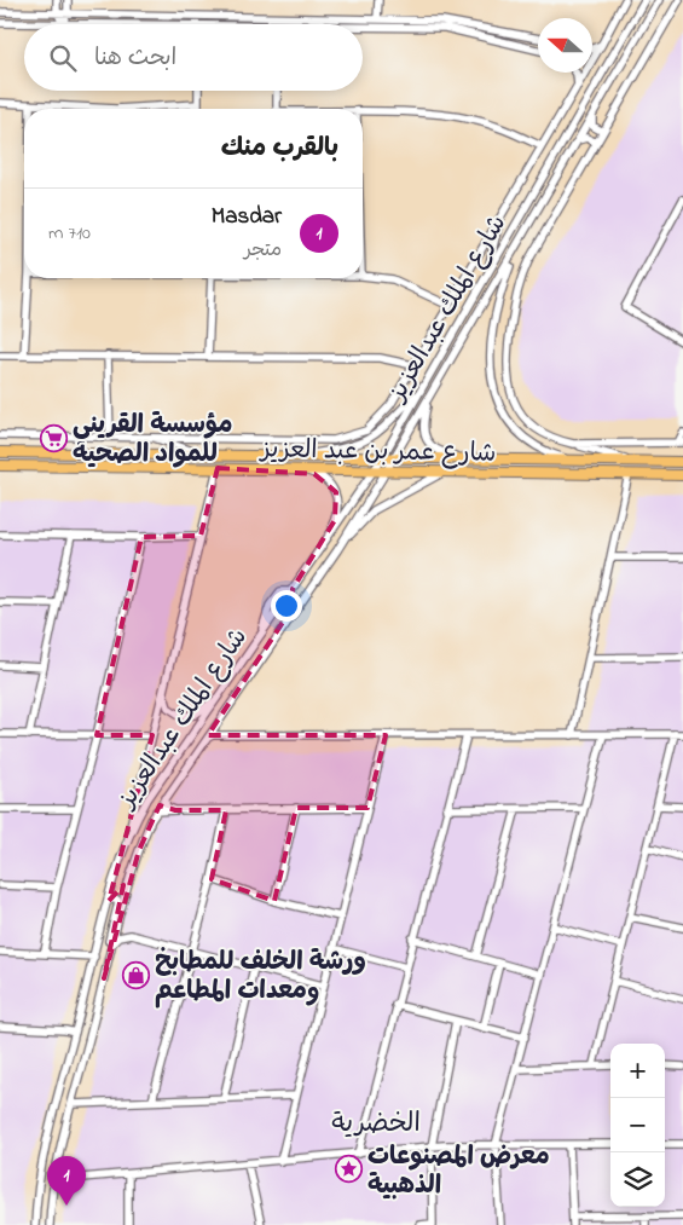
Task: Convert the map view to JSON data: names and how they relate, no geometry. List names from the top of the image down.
{
  "streets": {
    "main road": ["شارع عمر بن عبد العزيز"],
    "street": ["شارع الملك عبدالعزيز"]
  },
  "crossings": [
    ["شارع الملك عبدالعزيز", "شارع عمر بن عبد العزيز"]
  ],
  "districts": ["الخضرية"],
  "places": {
    "supermarket": ["مؤسسة القريني للمواد الصحيه"],
    "shop": ["ورشة الخلف للمطابخ ومعدات المطاعم"],
    "place": ["معرض المصنوعات الذهبية"]
  },
  "north": "left",
  "page": {
    "search": "ابحث هنا",
    "heading": "بالقرب منك",
    "list": [
      {
        "mark": "1",
        "name": "Masdar",
        "note": "متجر",
        "value": "710 m"
      }
    ],
    "map_buttons": ["+", "−"],
    "pins": "1"
  }
}
